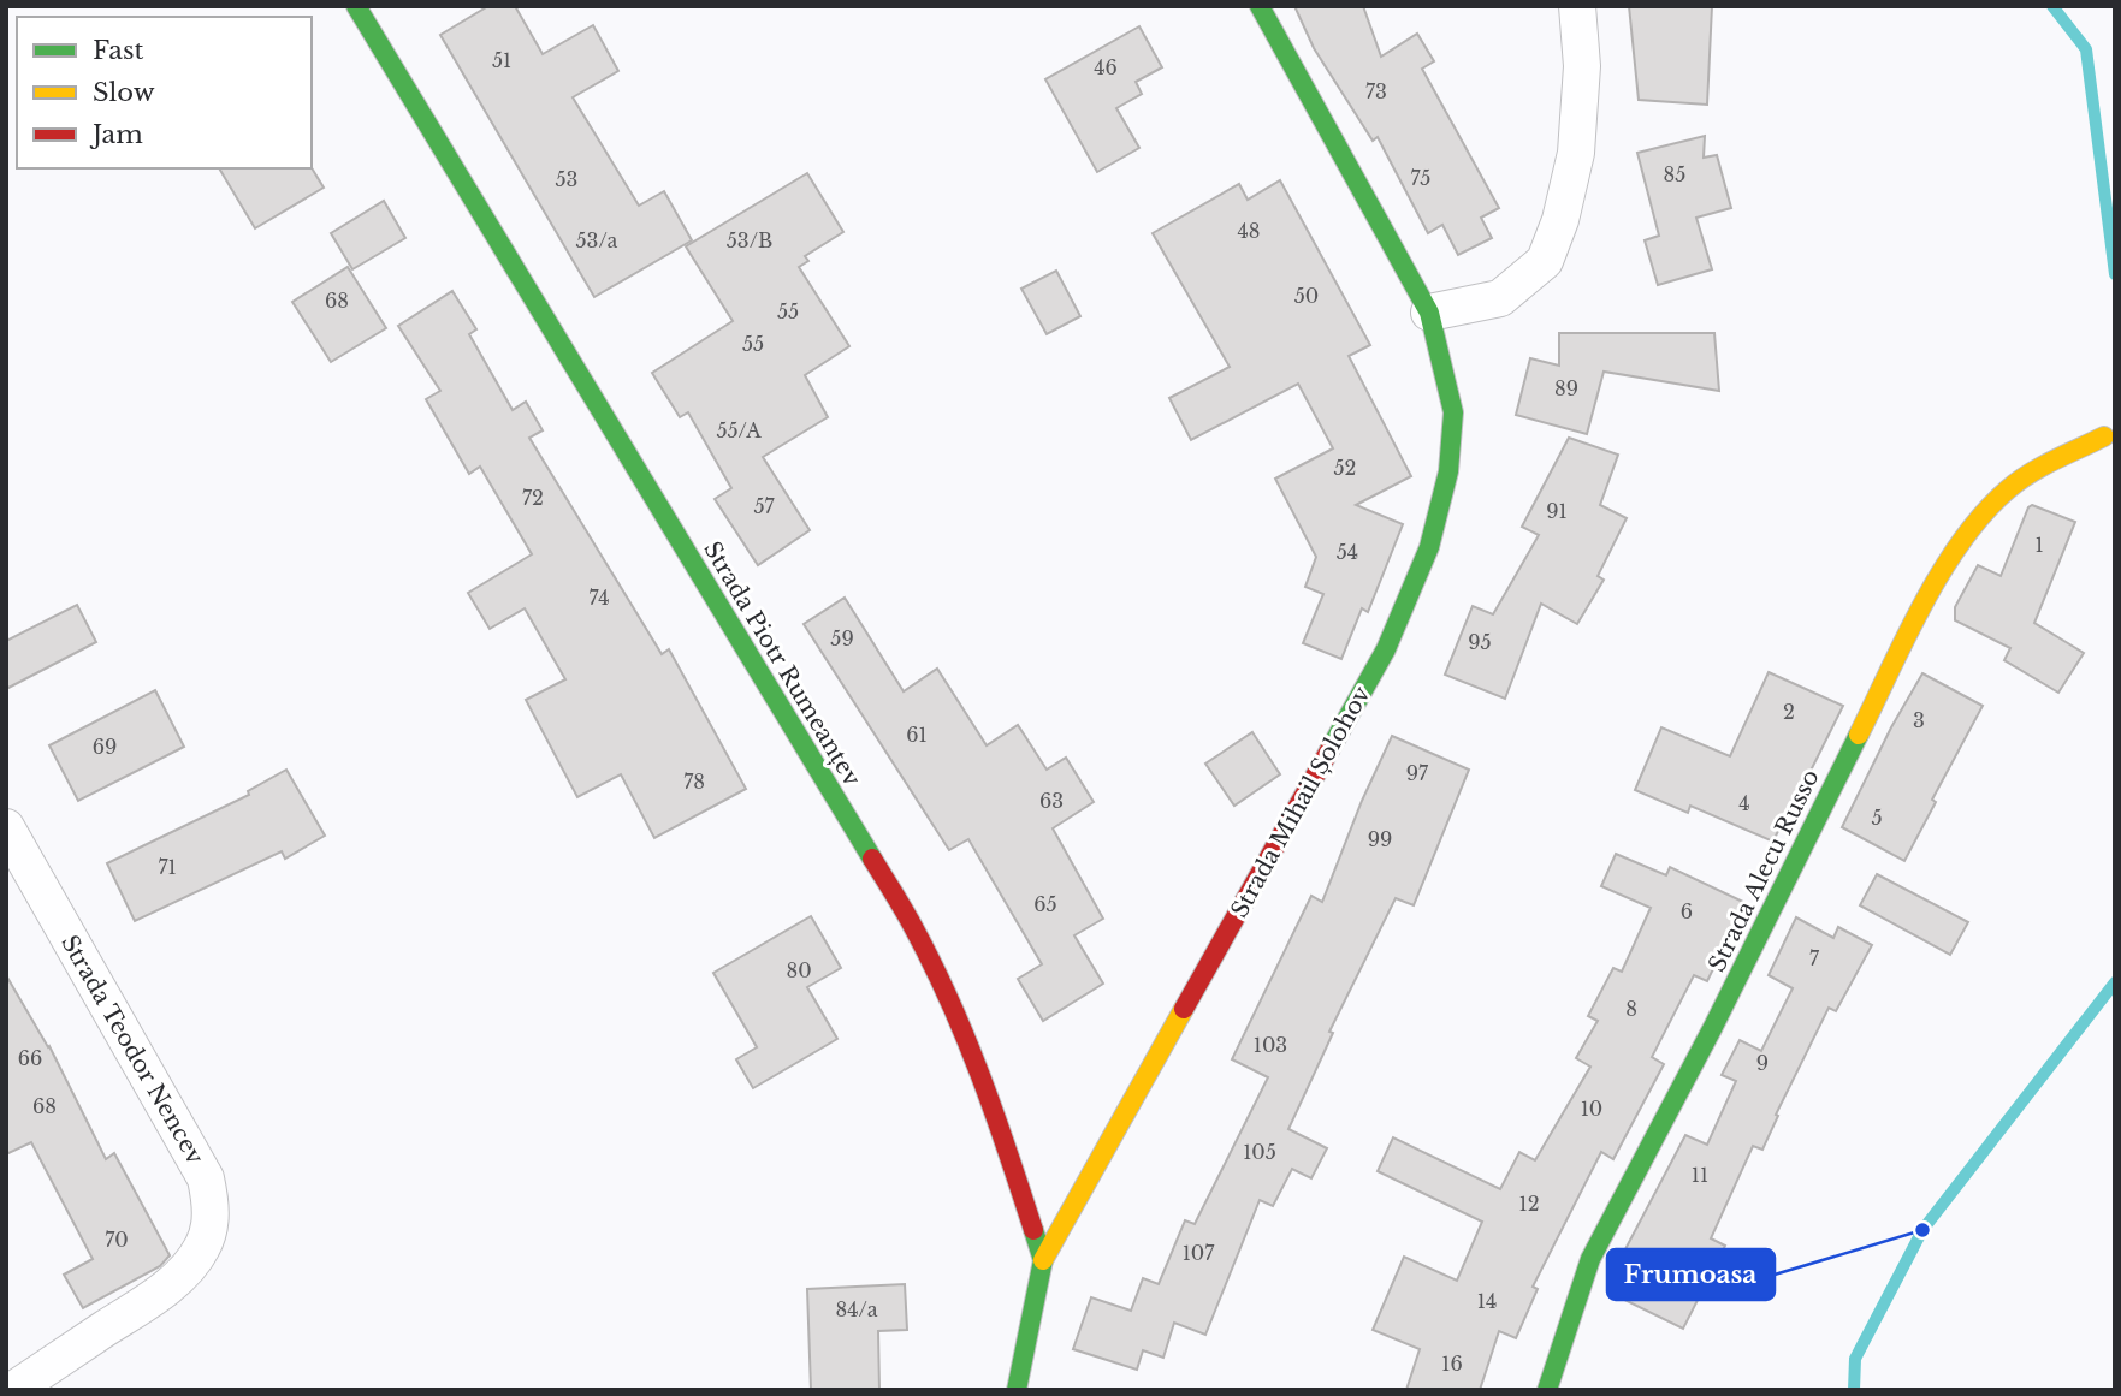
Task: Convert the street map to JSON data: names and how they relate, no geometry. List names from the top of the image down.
{
  "streets": {
    "street": [
      "Strada Piotr Rumeanțev",
      "Strada Mihail Șolohov",
      "Strada Alecu Russo",
      "Strada Teodor Nencev"
    ]
  },
  "crossings": [
    ["Strada Piotr Rumeanțev", "Strada Mihail Șolohov"]
  ],
  "places": ["Frumoasa"],
  "house_numbers": [
    "51",
    "46",
    "73",
    "85",
    "75",
    "53",
    "48",
    "53/a",
    "53/B",
    "50",
    "68",
    "55",
    "55",
    "89",
    "55/A",
    "52",
    "72",
    "57",
    "91",
    "1",
    "54",
    "74",
    "59",
    "95",
    "2",
    "3",
    "61",
    "69",
    "97",
    "78",
    "63",
    "4",
    "5",
    "99",
    "71",
    "65",
    "6",
    "7",
    "80",
    "8",
    "103",
    "66",
    "9",
    "68",
    "10",
    "105",
    "11",
    "12",
    "70",
    "107",
    "14",
    "84/a",
    "16"
  ],
  "legend": ["Fast", "Slow", "Jam"]
}
